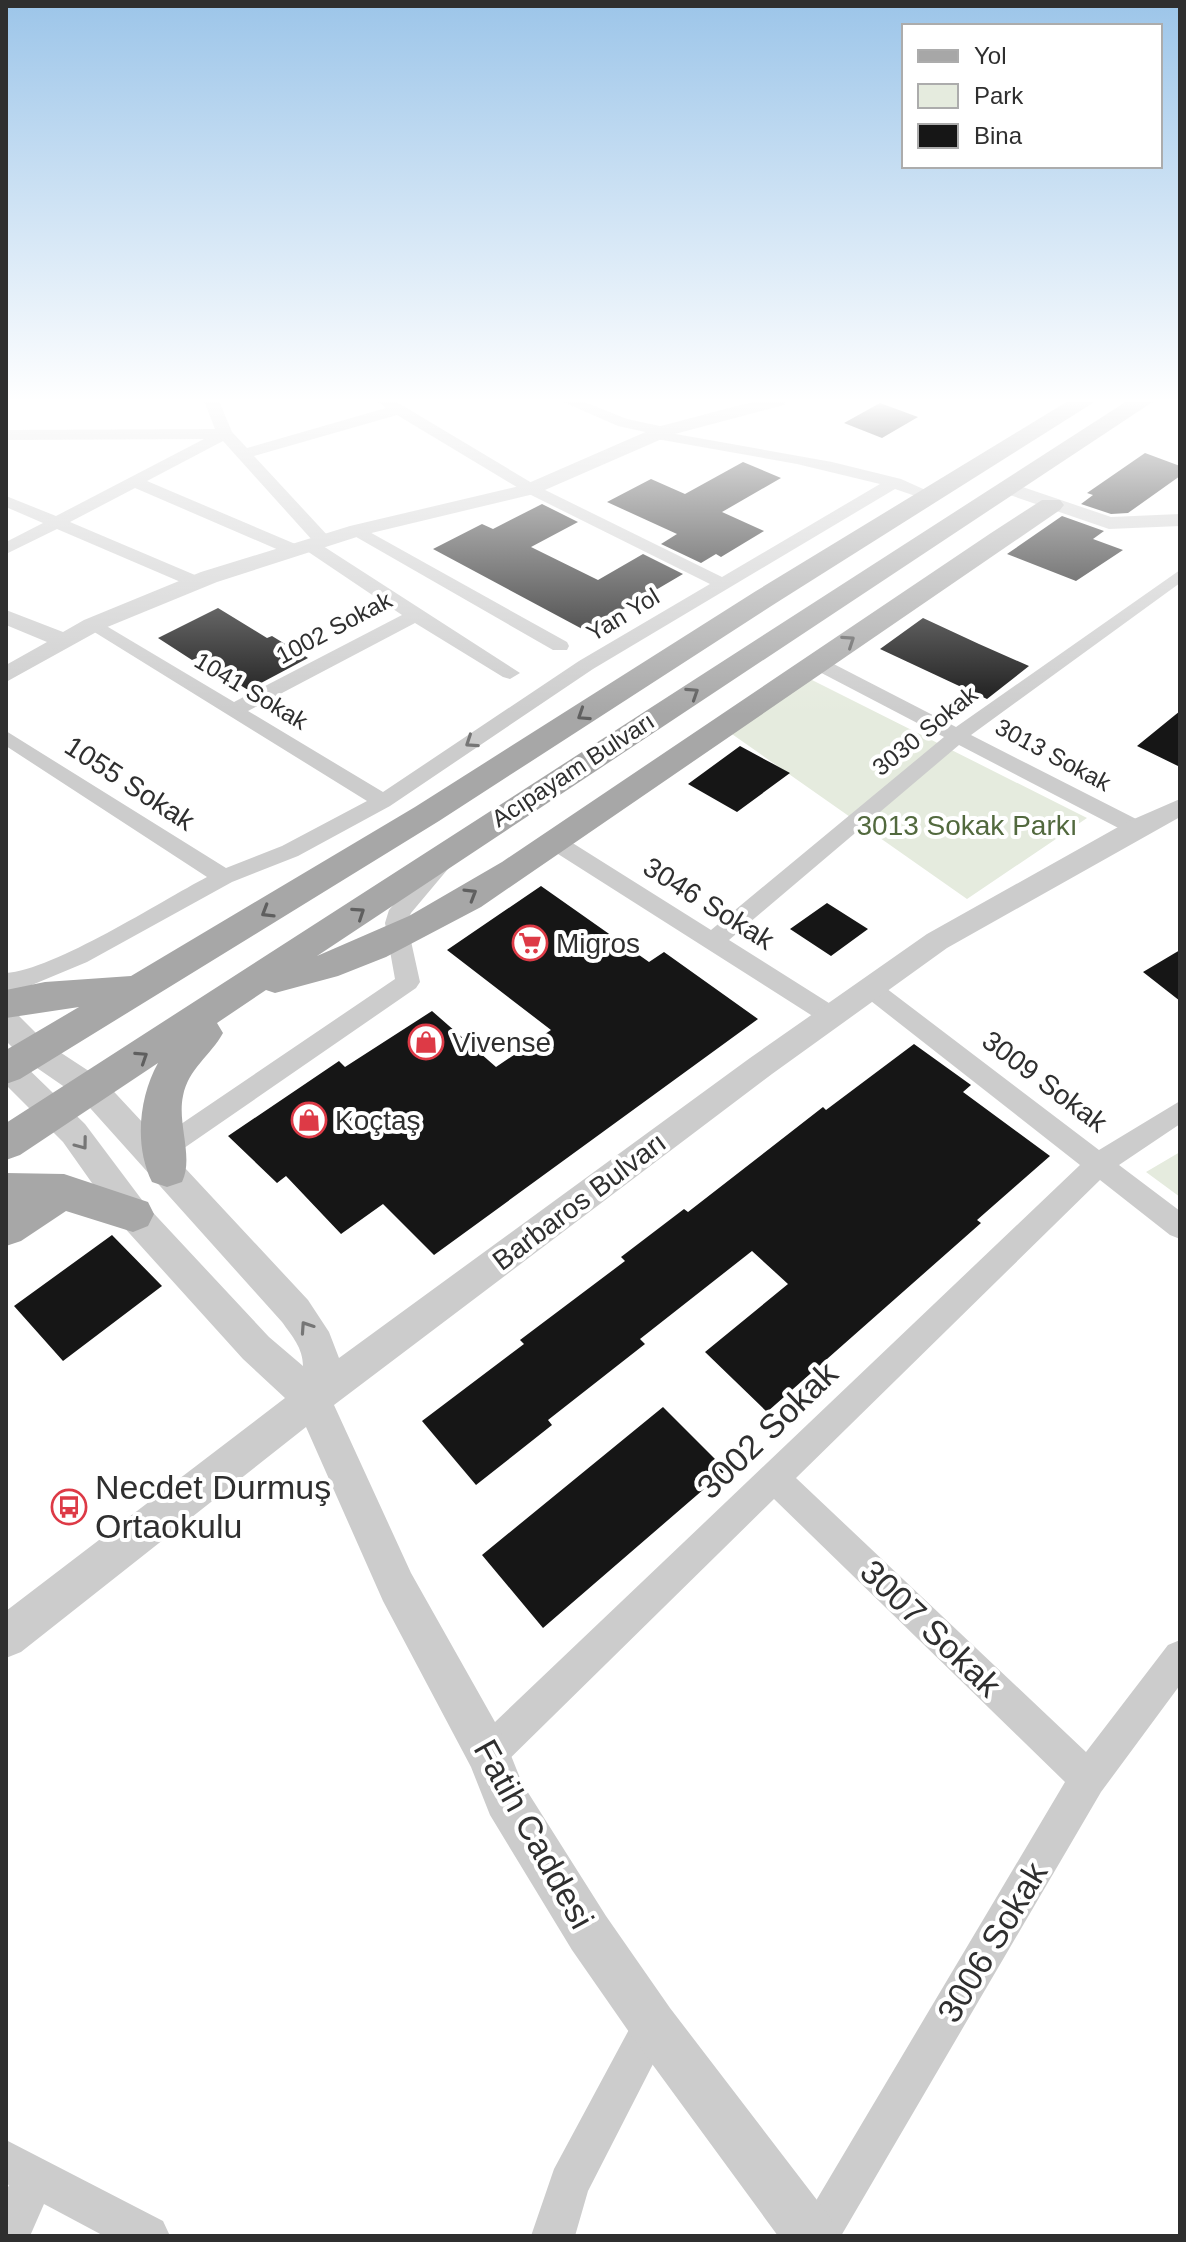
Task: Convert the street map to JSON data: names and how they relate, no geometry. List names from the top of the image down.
{
  "streets": {
    "main road": ["Acıpayam Bulvarı"],
    "street": [
      "Yan Yol",
      "1002 Sokak",
      "1041 Sokak",
      "3030 Sokak",
      "3013 Sokak",
      "1055 Sokak",
      "3046 Sokak",
      "3009 Sokak",
      "Barbaros Bulvarı",
      "3002 Sokak",
      "3007 Sokak",
      "Fatih Caddesi",
      "3006 Sokak"
    ]
  },
  "crossings": [
    ["Yan Yol", "1041 Sokak"],
    ["Yan Yol", "1055 Sokak"],
    ["1002 Sokak", "1041 Sokak"],
    ["3030 Sokak", "3013 Sokak"],
    ["3030 Sokak", "3046 Sokak"],
    ["3013 Sokak", "Barbaros Bulvarı"],
    ["3046 Sokak", "Barbaros Bulvarı"],
    ["3009 Sokak", "Barbaros Bulvarı"],
    ["3009 Sokak", "3002 Sokak"],
    ["Barbaros Bulvarı", "Fatih Caddesi"],
    ["3002 Sokak", "3007 Sokak"],
    ["3002 Sokak", "Fatih Caddesi"],
    ["3007 Sokak", "3006 Sokak"],
    ["Fatih Caddesi", "3006 Sokak"]
  ],
  "one_way": ["Yan Yol"],
  "parks": ["3013 Sokak Parkı"],
  "places": {
    "supermarket": ["Migros"],
    "shop": ["Vivense", "Koçtaş"],
    "bus stop": ["Necdet Durmuş Ortaokulu"]
  },
  "legend": ["Yol", "Park", "Bina"]
}
